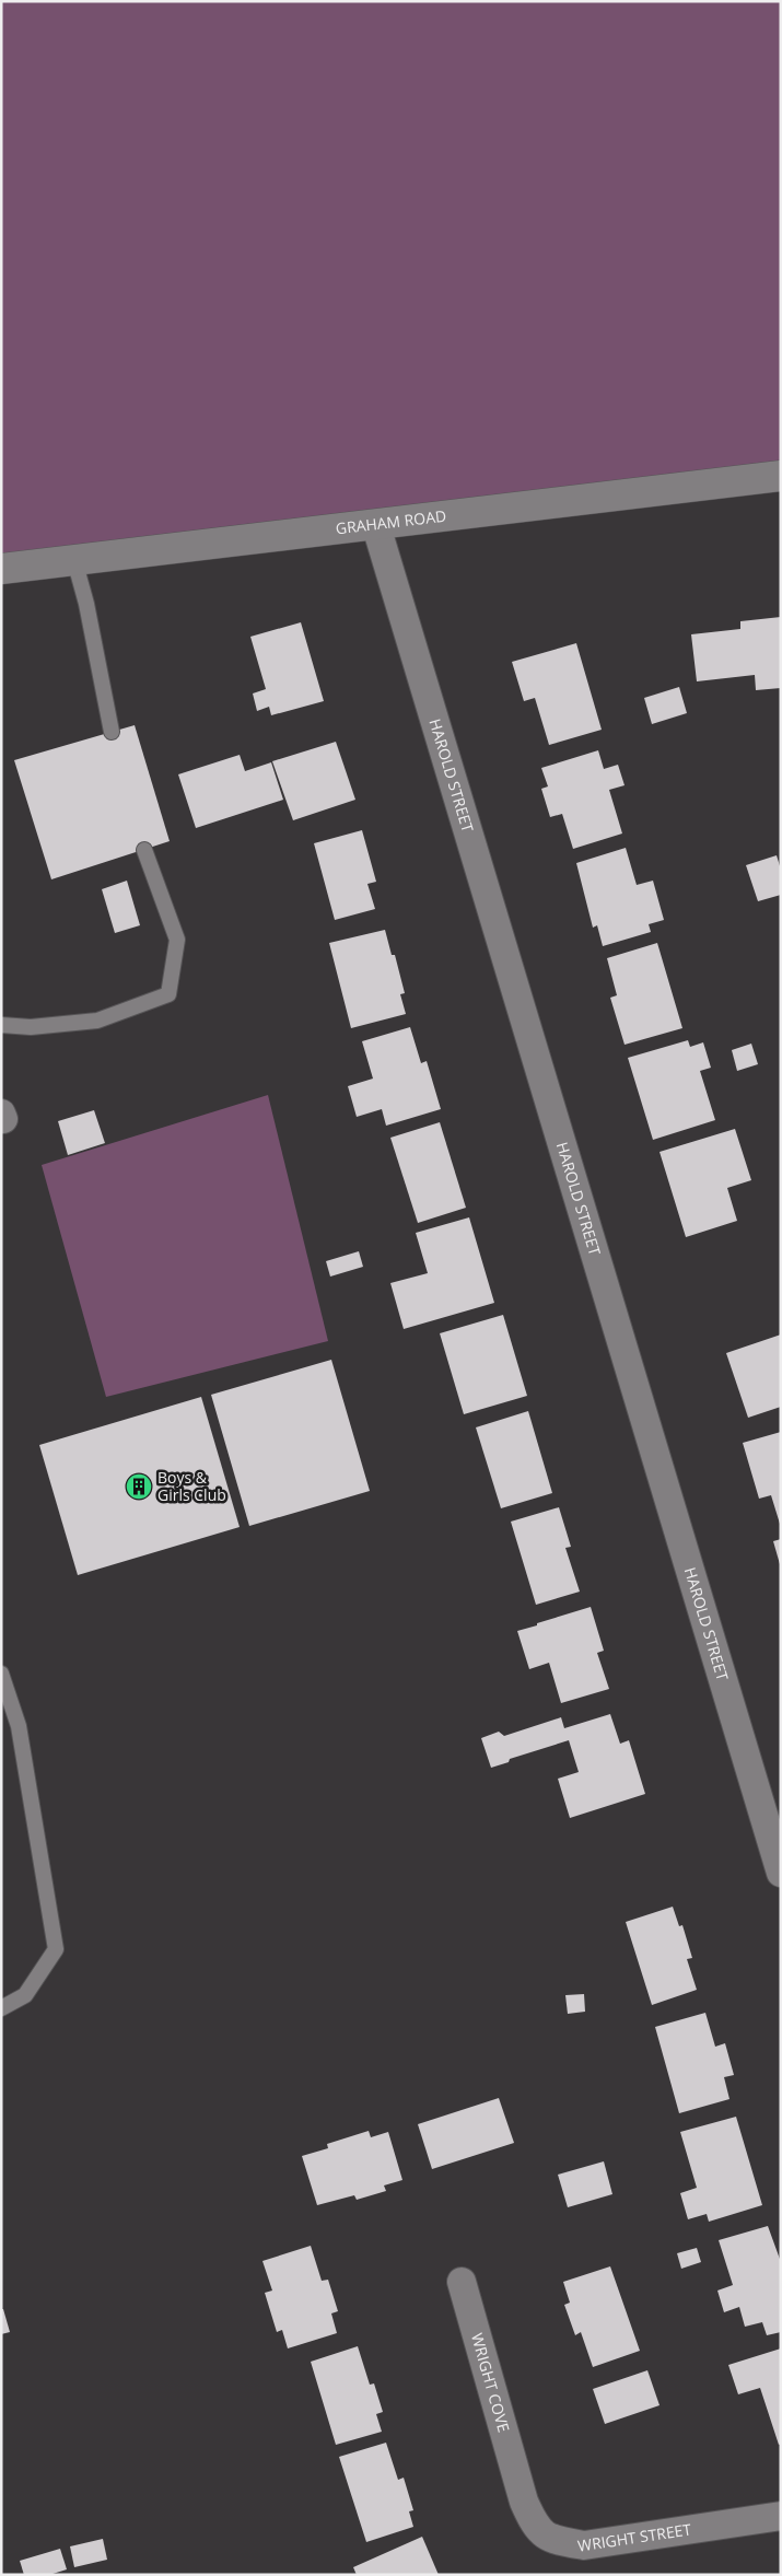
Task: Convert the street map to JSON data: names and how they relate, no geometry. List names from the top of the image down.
{
  "streets": {
    "main road": ["GRAHAM ROAD"],
    "street": ["HAROLD STREET", "WRIGHT COVE", "WRIGHT STREET"]
  },
  "crossings": [
    ["GRAHAM ROAD", "HAROLD STREET"],
    ["WRIGHT COVE", "WRIGHT STREET"]
  ],
  "places": {
    "building": ["Boys & Girls Club"]
  }
}
